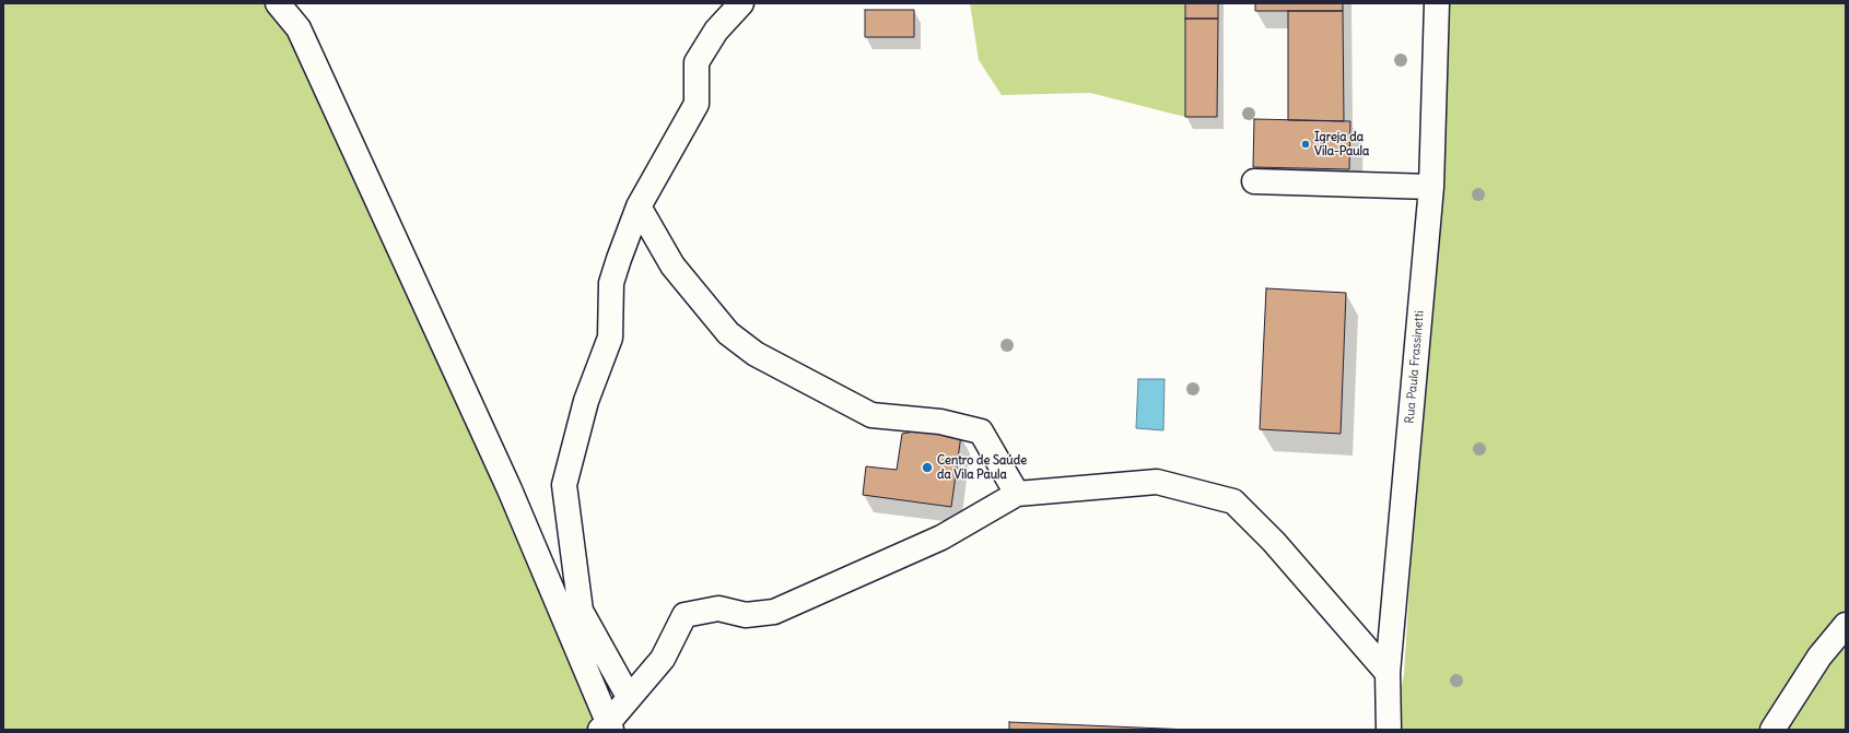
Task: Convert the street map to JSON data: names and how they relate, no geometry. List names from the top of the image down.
{
  "streets": {
    "street": ["Rua Paula Frassinetti"]
  },
  "places": ["Igreja da Vila-Paula", "Centro de Saúde da Vila Paula"]
}
